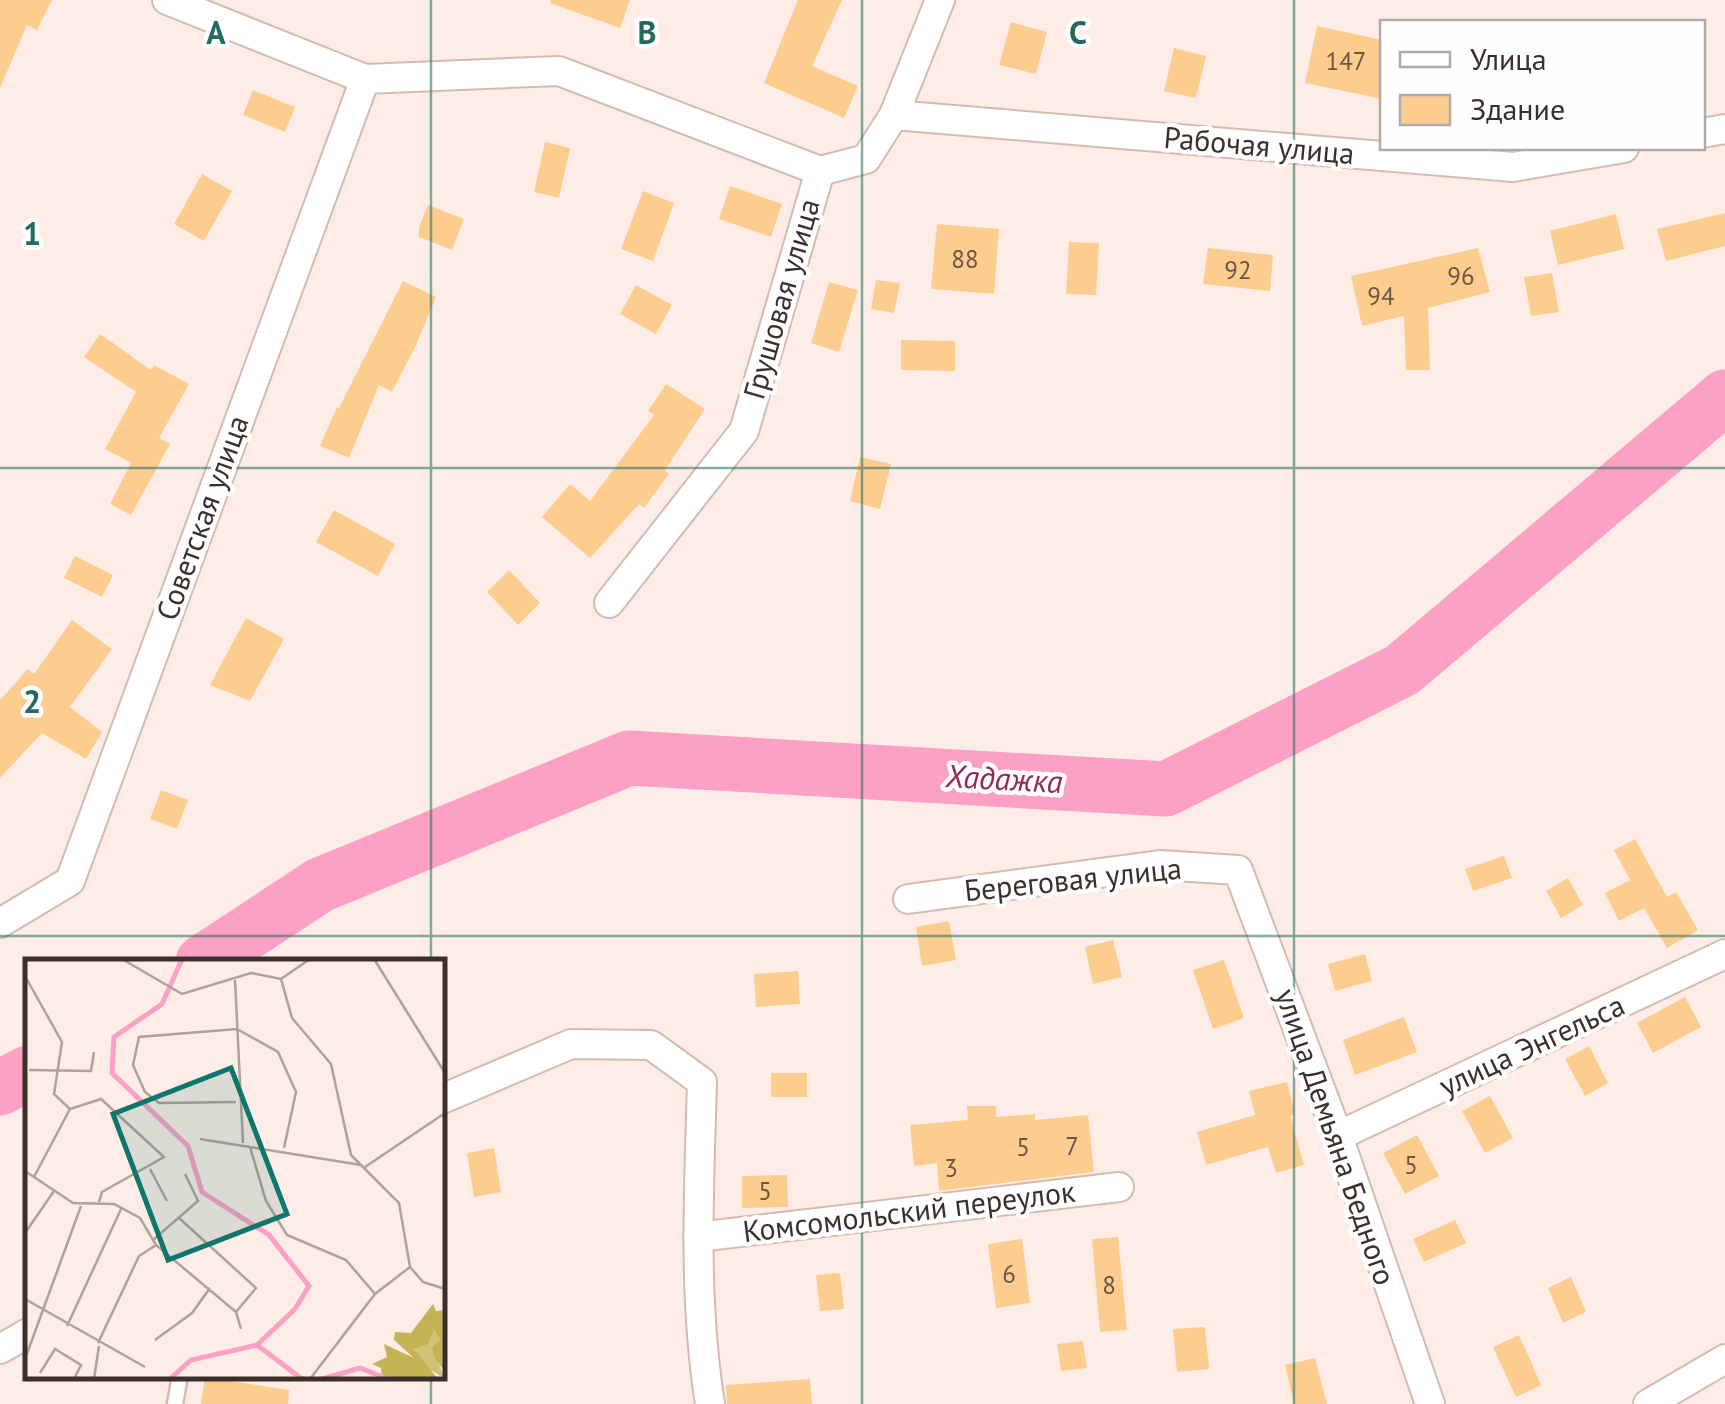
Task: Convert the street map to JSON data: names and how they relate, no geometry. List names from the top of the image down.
{
  "streets": {
    "street": [
      "Рабочая улица",
      "Грушовая улица",
      "Советская улица",
      "Береговая улица",
      "улица Энгельса",
      "улица Демьяна Бедного",
      "Комсомольский переулок"
    ]
  },
  "crossings": [
    ["Рабочая улица", "Грушовая улица"],
    ["Береговая улица", "улица Демьяна Бедного"],
    ["улица Энгельса", "улица Демьяна Бедного"]
  ],
  "water": ["Хадажка"],
  "house_numbers": [
    "147",
    "88",
    "92",
    "96",
    "94",
    "7",
    "5",
    "5",
    "3",
    "5",
    "6",
    "8"
  ],
  "legend": ["Улица", "Здание"],
  "grid": {
    "columns": ["A", "B", "C"],
    "rows": ["1", "2"]
  }
}
